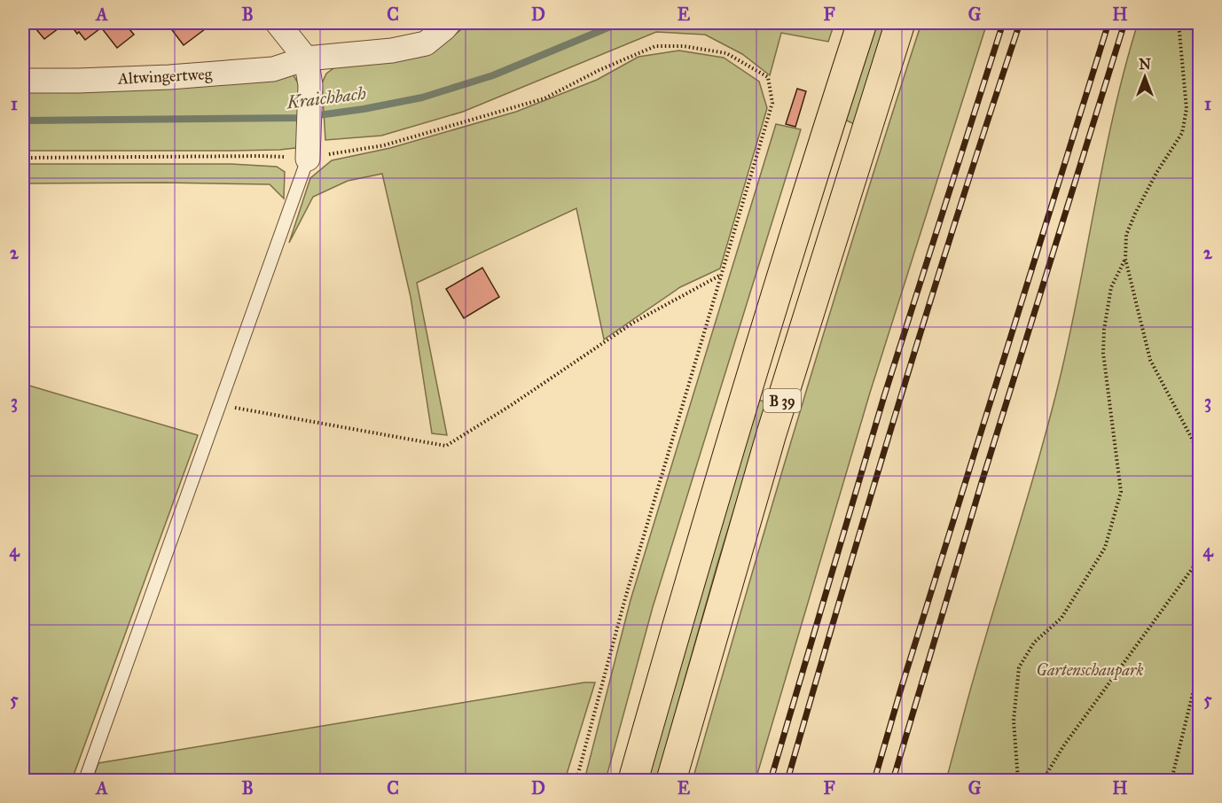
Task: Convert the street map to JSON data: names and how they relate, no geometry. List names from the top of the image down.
{
  "streets": {
    "highway": ["B 39"],
    "street": ["Altwingertweg"]
  },
  "water": ["Kraichbach"],
  "parks": ["Gartenschaupark"],
  "north": "top",
  "grid": {
    "columns": [
      "A",
      "B",
      "C",
      "D",
      "E",
      "F",
      "G",
      "H"
    ],
    "rows": [
      "1",
      "2",
      "3",
      "4",
      "5"
    ]
  }
}
